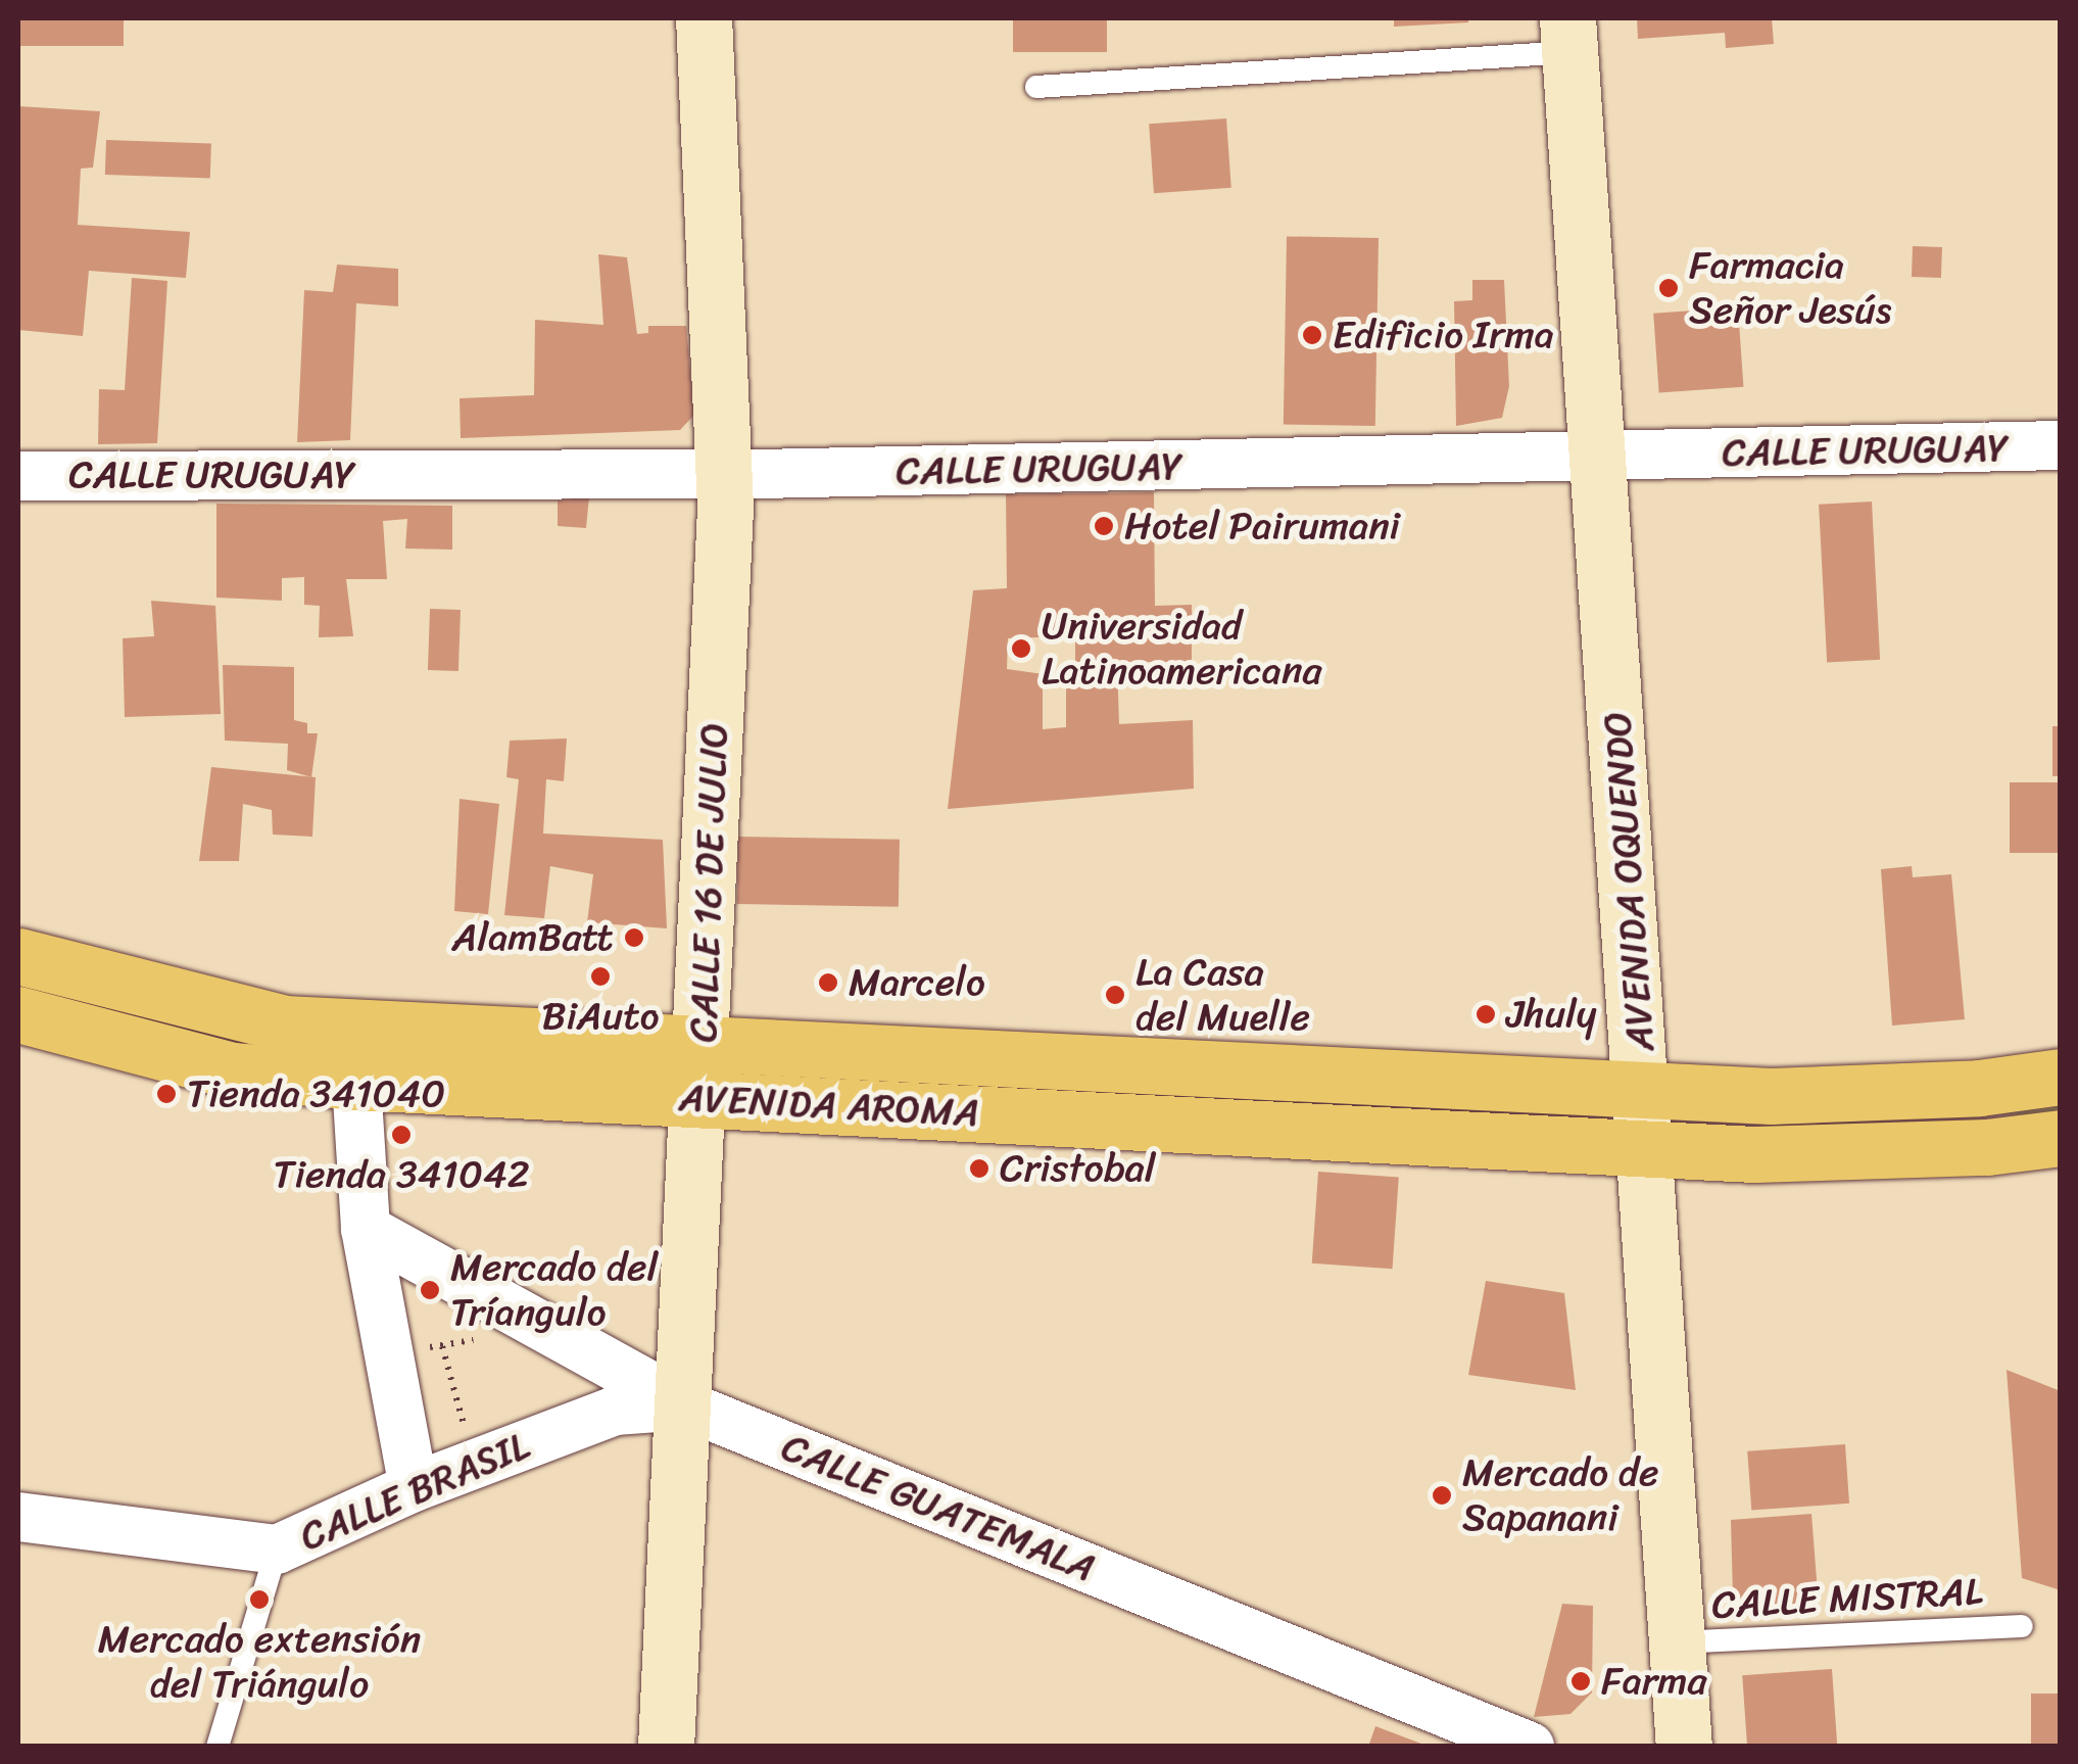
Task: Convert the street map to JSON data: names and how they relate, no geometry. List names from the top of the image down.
{
  "streets": {
    "main road": ["AVENIDA OQUENDO", "CALLE 16 DE JULIO", "AVENIDA AROMA"],
    "street": ["CALLE URUGUAY", "CALLE BRASIL", "CALLE GUATEMALA"],
    "lane": ["CALLE MISTRAL"]
  },
  "crossings": [
    ["CALLE URUGUAY", "AVENIDA OQUENDO"],
    ["CALLE URUGUAY", "CALLE 16 DE JULIO"],
    ["AVENIDA OQUENDO", "AVENIDA AROMA"],
    ["AVENIDA OQUENDO", "CALLE MISTRAL"],
    ["CALLE 16 DE JULIO", "AVENIDA AROMA"],
    ["CALLE 16 DE JULIO", "CALLE BRASIL"],
    ["CALLE 16 DE JULIO", "CALLE GUATEMALA"],
    ["CALLE BRASIL", "CALLE GUATEMALA"]
  ],
  "places": [
    "Farmacia Señor Jesús",
    "Edificio Irma",
    "Hotel Pairumani",
    "Universidad Latinoamericana",
    "AlamBatt",
    "BiAuto",
    "Marcelo",
    "La Casa del Muelle",
    "Jhuly",
    "Tienda 341040",
    "Tienda 341042",
    "Cristobal",
    "Mercado del Tríangulo",
    "Mercado de Sapanani",
    "Mercado extensión del Triángulo",
    "Farma"
  ]
}
